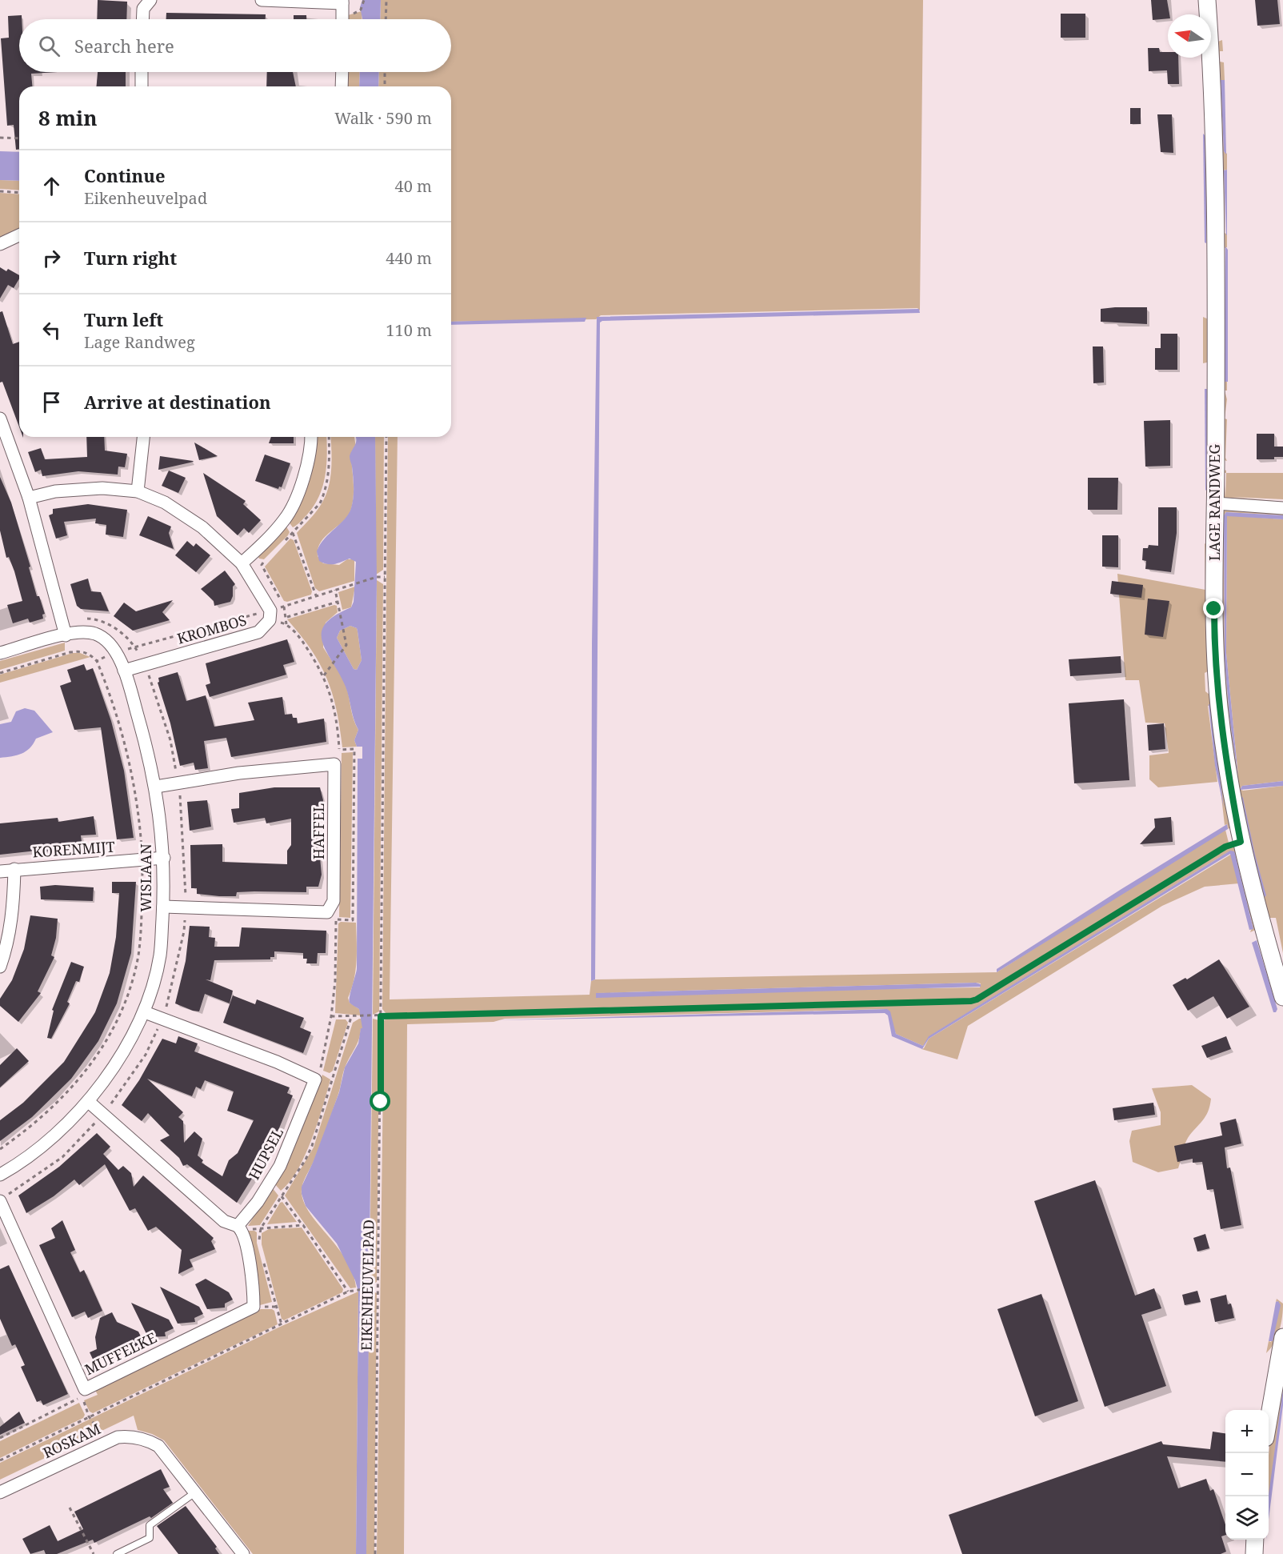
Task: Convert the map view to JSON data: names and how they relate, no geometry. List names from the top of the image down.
{
  "streets": {
    "street": [
      "LAGE RANDWEG",
      "KROMBOS",
      "HAFFEL",
      "KORENMIJT",
      "WISLAAN",
      "HUPSEL",
      "MUFFELKE",
      "ROSKAM"
    ],
    "path": ["EIKENHEUVELPAD"]
  },
  "crossings": [
    ["KROMBOS", "WISLAAN"],
    ["KORENMIJT", "WISLAAN"],
    ["HUPSEL", "MUFFELKE"]
  ],
  "north": "left",
  "page": {
    "search": "Search here",
    "heading": ["8 min", "Walk · 590 m"],
    "list": [
      ["Continue", "Eikenheuvelpad", "40 m"],
      ["Turn right", "440 m"],
      ["Turn left", "Lage Randweg", "110 m"],
      "Arrive at destination"
    ],
    "map_buttons": ["+", "−"]
  }
}
